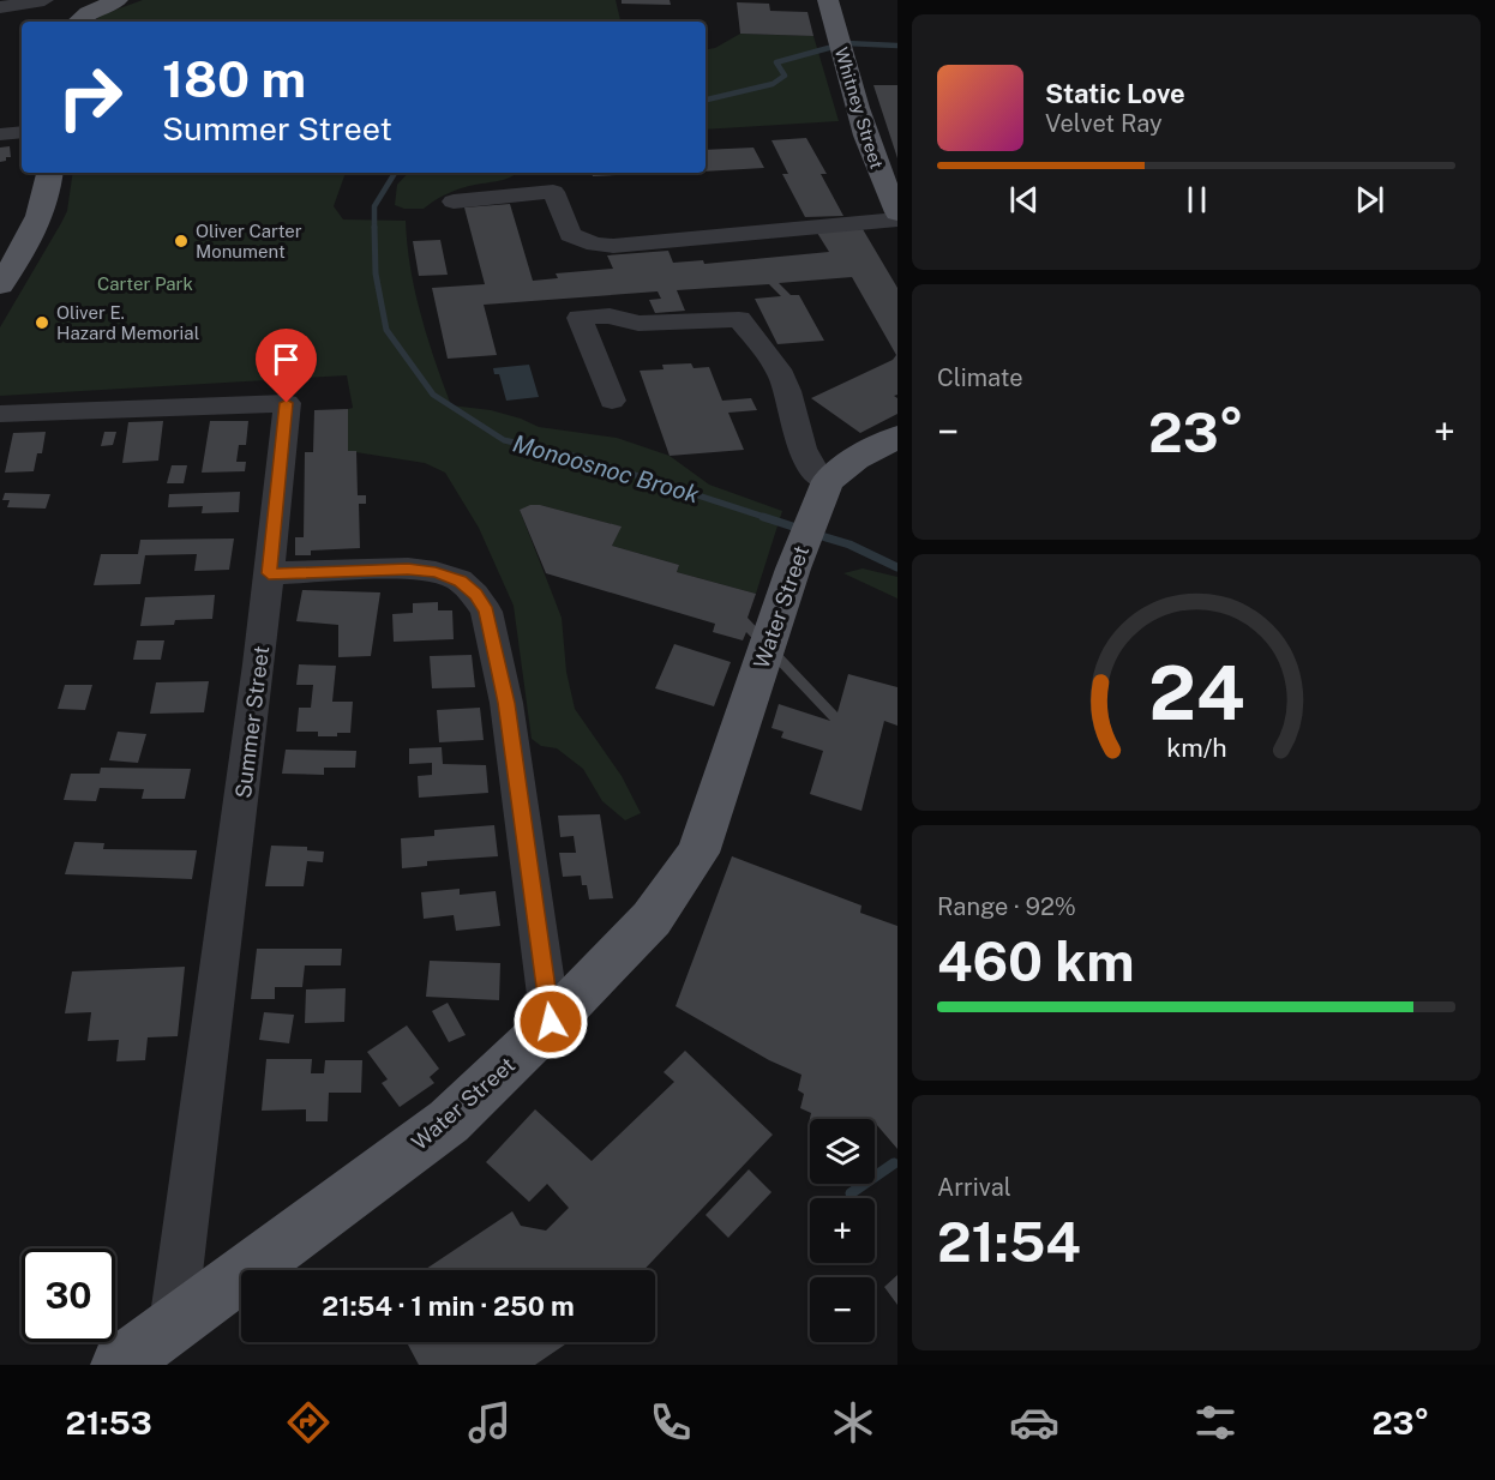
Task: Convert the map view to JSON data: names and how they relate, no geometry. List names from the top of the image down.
{
  "streets": {
    "main road": ["Whitney Street", "Water Street"],
    "street": ["Summer Street"]
  },
  "crossings": [
    ["Water Street", "Summer Street"]
  ],
  "water": ["Monoosnoc Brook"],
  "parks": ["Carter Park"],
  "places": ["Oliver Carter Monument", "Oliver E. Hazard Memorial"],
  "page": {
    "turn": ["180 m", "Summer Street"],
    "song": ["Static Love", "Velvet Ray"],
    "tile": [
      "Climate",
      ["Range · 92%", "460 km"],
      ["Arrival", "21:54"]
    ],
    "heat": ["−", "23°", "+"],
    "map_buttons": ["+", "−"],
    "limit": "30",
    "trip": "21:54 · 1 min · 250 m",
    "tabs": ["21:53", "23°"],
    "gauge": ["24", "km/h"]
  }
}
